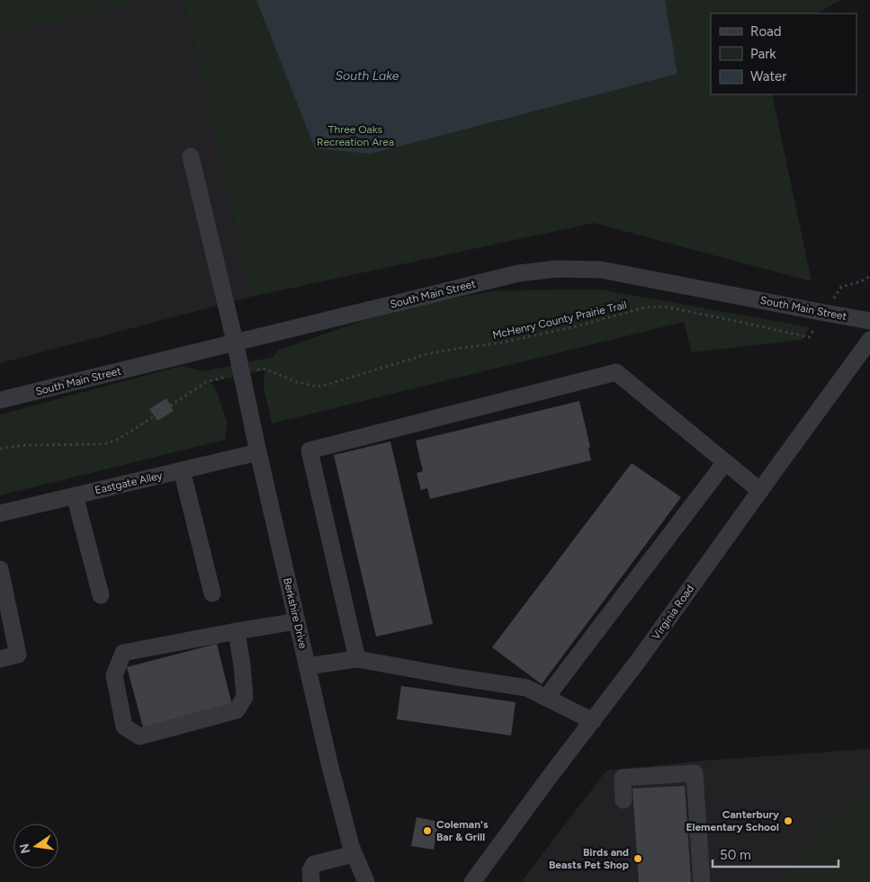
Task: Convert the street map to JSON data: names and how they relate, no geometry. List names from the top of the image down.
{
  "streets": {
    "street": [
      "South Main Street",
      "Eastgate Alley",
      "Virginia Road",
      "Berkshire Drive"
    ],
    "path": ["McHenry County Prairie Trail"]
  },
  "crossings": [
    ["South Main Street", "Berkshire Drive"],
    ["Eastgate Alley", "Berkshire Drive"]
  ],
  "water": ["South Lake"],
  "parks": ["Three Oaks Recreation Area"],
  "places": ["Canterbury Elementary School", "Coleman's Bar & Grill", "Birds and Beasts Pet Shop"],
  "legend": ["Road", "Park", "Water"],
  "scale_bar": "50 m",
  "north": "left"
}
